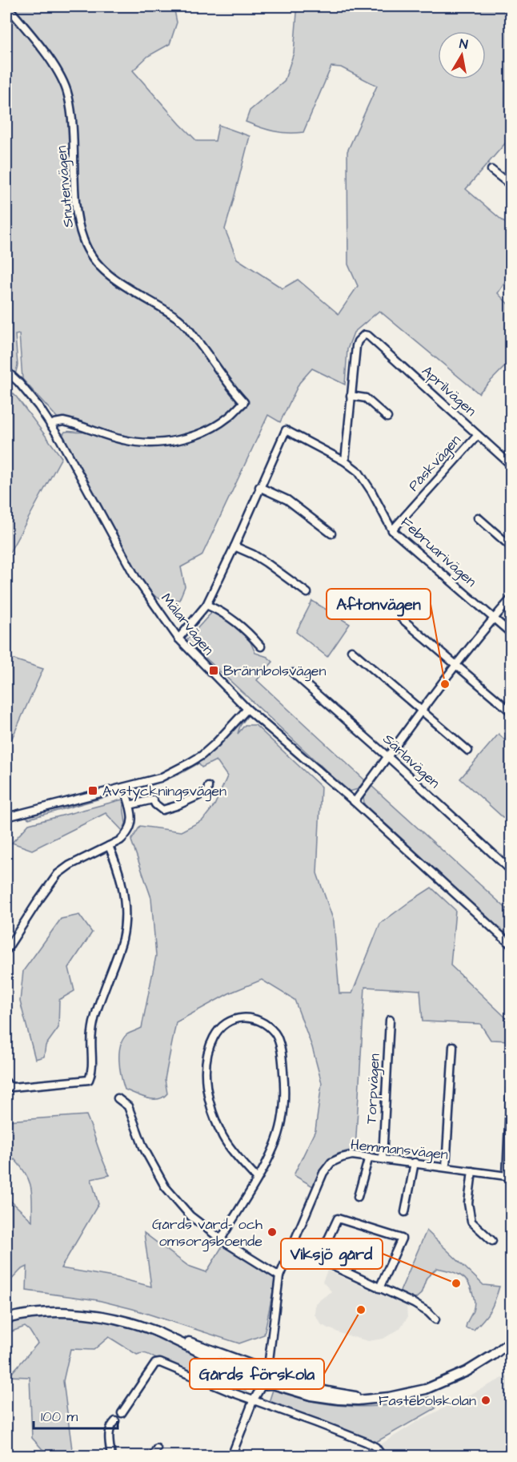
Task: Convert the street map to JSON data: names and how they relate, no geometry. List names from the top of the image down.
{
  "streets": {
    "street": [
      "Snutenvägen",
      "Aprilvägen",
      "Påskvägen",
      "Februarivägen",
      "Mälarvägen",
      "Särlavägen",
      "Torpvägen",
      "Hemmansvägen"
    ]
  },
  "crossings": [
    ["Snutenvägen", "Mälarvägen"],
    ["Aprilvägen", "Påskvägen"],
    ["Påskvägen", "Februarivägen"],
    ["Torpvägen", "Hemmansvägen"]
  ],
  "places": {
    "transit": ["Brännbolsvägen", "Avstyckningsvägen"],
    "other": [
      "Aftonvägen",
      "Gårds vård- och omsorgsboende",
      "Viksjö gård",
      "Gårds förskola",
      "Fastebolskolan"
    ]
  },
  "scale_bar": "100 m",
  "north": "top"
}
